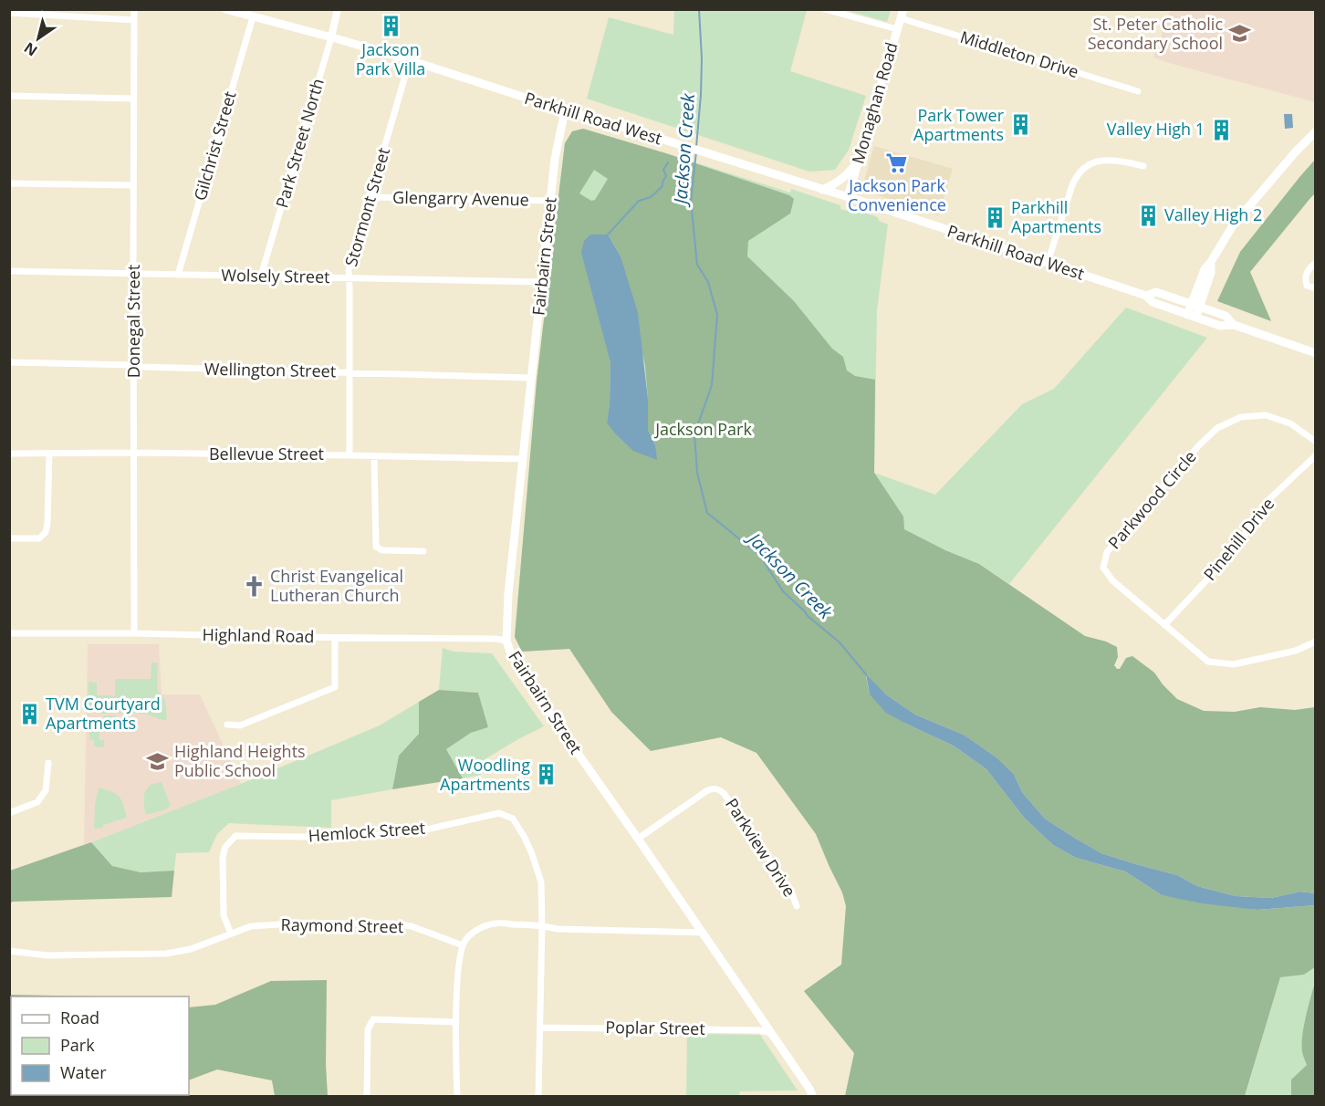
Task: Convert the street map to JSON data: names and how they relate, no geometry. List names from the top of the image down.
{
  "streets": {
    "main road": ["Monaghan Road", "Parkhill Road West", "Fairbairn Street"],
    "street": [
      "Middleton Drive",
      "Park Street North",
      "Gilchrist Street",
      "Glengarry Avenue",
      "Stormont Street",
      "Wolsely Street",
      "Donegal Street",
      "Wellington Street",
      "Bellevue Street",
      "Parkwood Circle",
      "Pinehill Drive",
      "Highland Road",
      "Hemlock Street",
      "Parkview Drive",
      "Raymond Street",
      "Poplar Street"
    ]
  },
  "crossings": [
    ["Middleton Drive", "Monaghan Road"],
    ["Monaghan Road", "Parkhill Road West"],
    ["Parkhill Road West", "Park Street North"],
    ["Parkhill Road West", "Gilchrist Street"],
    ["Parkhill Road West", "Stormont Street"],
    ["Parkhill Road West", "Fairbairn Street"],
    ["Park Street North", "Wolsely Street"],
    ["Gilchrist Street", "Wolsely Street"],
    ["Glengarry Avenue", "Stormont Street"],
    ["Glengarry Avenue", "Fairbairn Street"],
    ["Stormont Street", "Wolsely Street"],
    ["Stormont Street", "Wellington Street"],
    ["Stormont Street", "Bellevue Street"],
    ["Fairbairn Street", "Wolsely Street"],
    ["Fairbairn Street", "Wellington Street"],
    ["Fairbairn Street", "Bellevue Street"],
    ["Fairbairn Street", "Highland Road"],
    ["Fairbairn Street", "Parkview Drive"],
    ["Fairbairn Street", "Poplar Street"],
    ["Wolsely Street", "Donegal Street"],
    ["Donegal Street", "Wellington Street"],
    ["Donegal Street", "Bellevue Street"],
    ["Donegal Street", "Highland Road"],
    ["Parkwood Circle", "Pinehill Drive"],
    ["Hemlock Street", "Raymond Street"],
    ["Hemlock Street", "Poplar Street"]
  ],
  "water": ["Jackson Creek"],
  "parks": ["Jackson Park"],
  "places": {
    "building": [
      "Jackson Park Villa",
      "Park Tower Apartments",
      "Valley High 1",
      "Valley High 2",
      "Parkhill Apartments",
      "TVM Courtyard Apartments",
      "Woodling Apartments"
    ],
    "school or university": ["St. Peter Catholic Secondary School", "Highland Heights Public School"],
    "supermarket": ["Jackson Park Convenience"],
    "church": ["Christ Evangelical Lutheran Church"]
  },
  "legend": ["Road", "Park", "Water"],
  "north": "bottom left"
}
